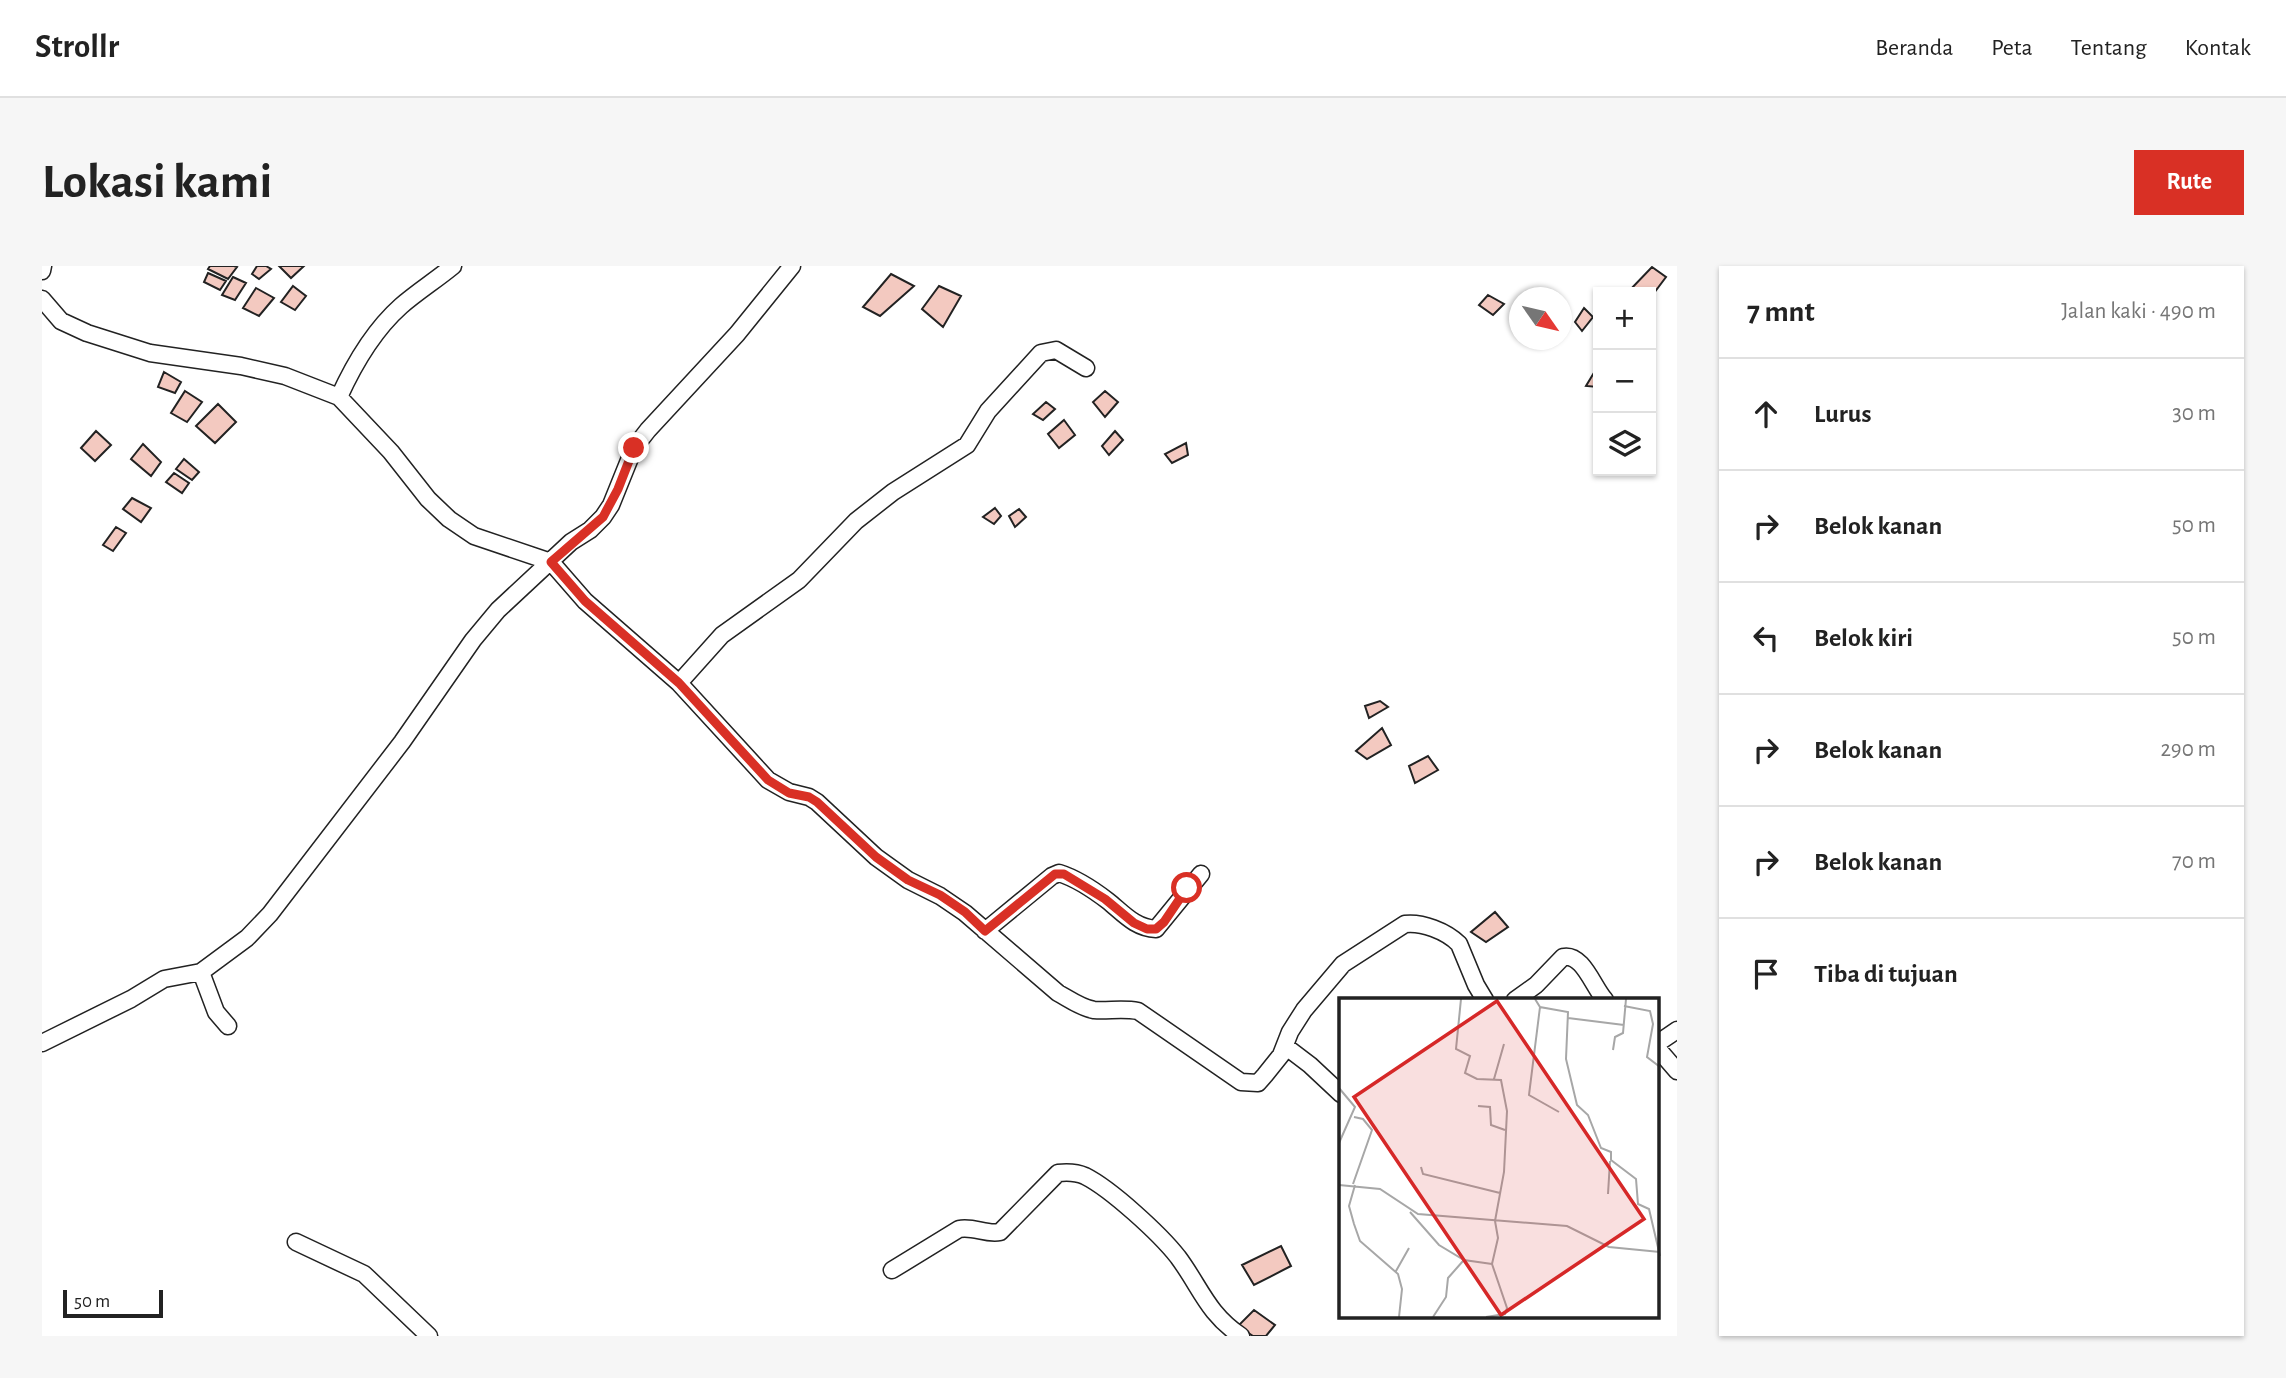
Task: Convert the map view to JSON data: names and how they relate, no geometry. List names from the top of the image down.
{
  "scale_bar": "50 m",
  "north": "bottom right",
  "page": {
    "header": "Strollr",
    "nav": [
      "Beranda",
      "Peta",
      "Tentang",
      "Kontak"
    ],
    "buttons": "Rute",
    "title": "Lokasi kami",
    "heading": ["7 mnt", "Jalan kaki · 490 m"],
    "map_buttons": ["+", "−"],
    "list": [
      ["Lurus", "30 m"],
      ["Belok kanan", "50 m"],
      ["Belok kiri", "50 m"],
      ["Belok kanan", "290 m"],
      ["Belok kanan", "70 m"],
      "Tiba di tujuan"
    ],
    "scale": "50 m"
  }
}
